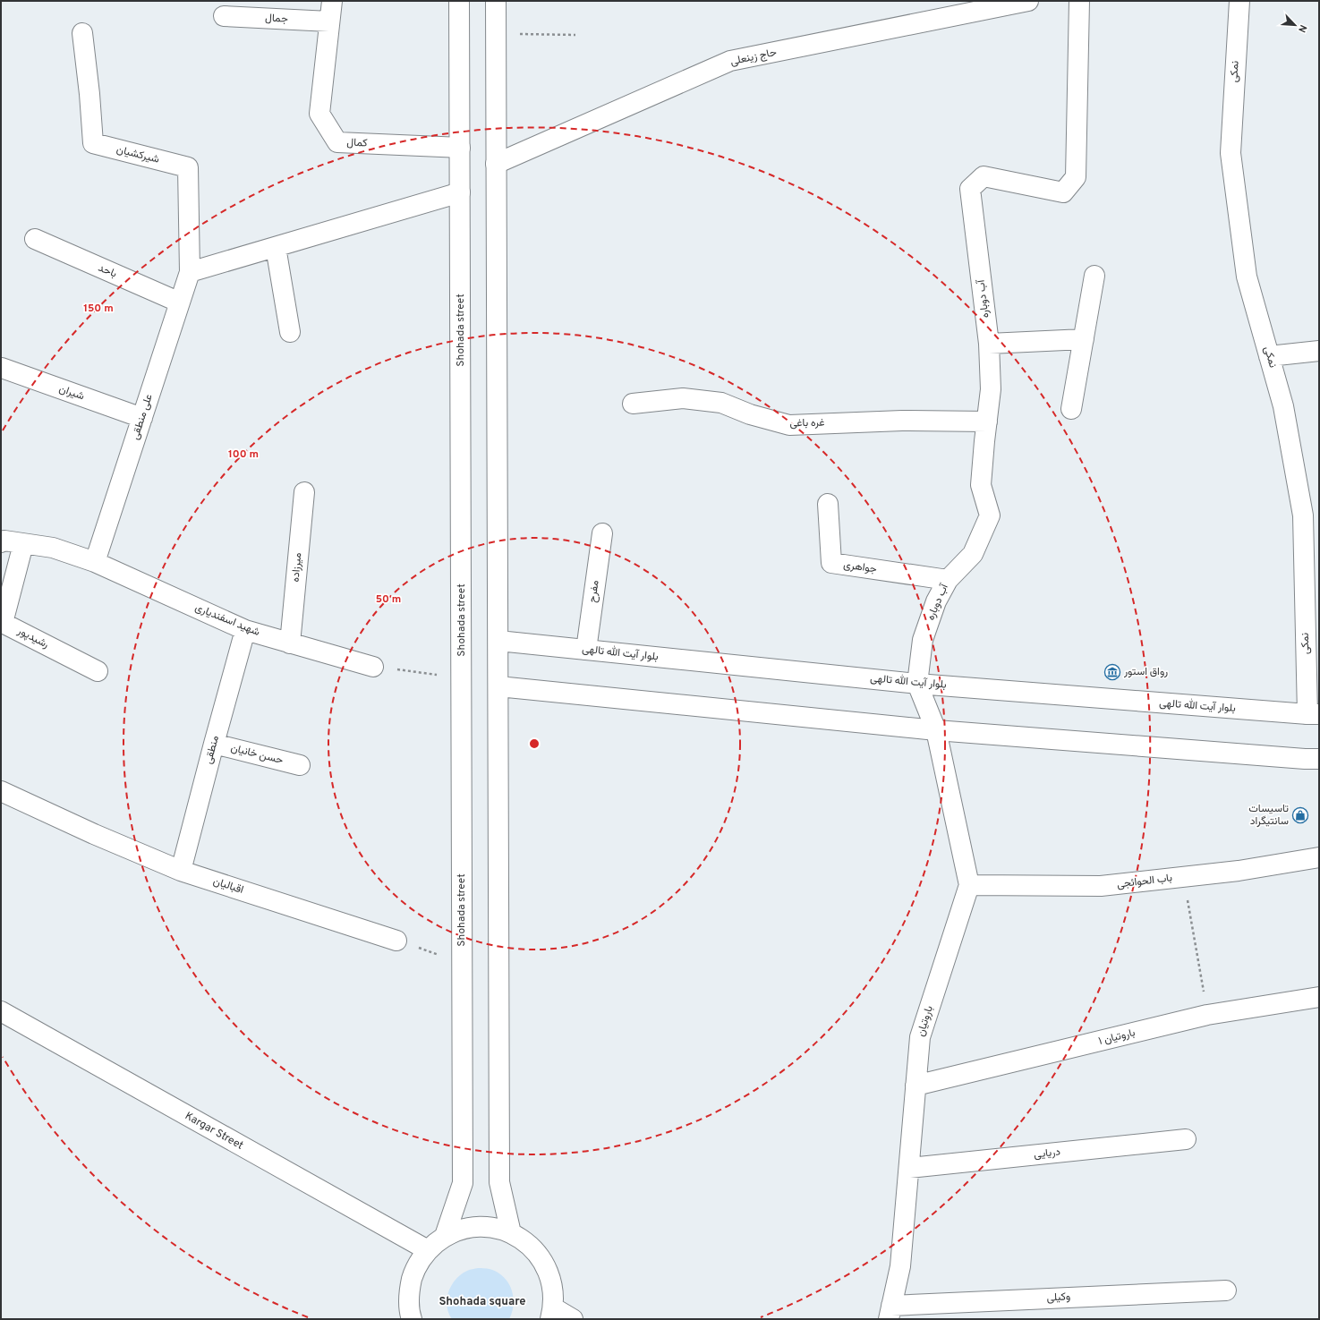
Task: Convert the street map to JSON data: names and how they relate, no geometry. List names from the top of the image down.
{
  "streets": {
    "street": [
      "جمال",
      "حاج زینعلی",
      "نمکی",
      "کمال",
      "شیرکشیان",
      "باحد",
      "آب دوباره",
      "Shohada street",
      "شیران",
      "علی منطقی",
      "غره باغی",
      "میرزاده",
      "جواهری",
      "مفرح",
      "شهید اسفندیاری",
      "رشیدپور",
      "بلوار آیت الله تالهی",
      "منطقی",
      "حسن خانیان",
      "باب الحوائجی",
      "اقبالیان",
      "باروتیان",
      "۱ باروتیان",
      "Kargar Street",
      "دریایی",
      "وکیلی"
    ]
  },
  "crossings": [
    ["جمال", "کمال"],
    ["نمکی", "بلوار آیت الله تالهی"],
    ["کمال", "Shohada street"],
    ["شیرکشیان", "علی منطقی"],
    ["باحد", "علی منطقی"],
    ["آب دوباره", "غره باغی"],
    ["آب دوباره", "جواهری"],
    ["آب دوباره", "بلوار آیت الله تالهی"],
    ["شیران", "علی منطقی"],
    ["علی منطقی", "شهید اسفندیاری"],
    ["میرزاده", "شهید اسفندیاری"],
    ["مفرح", "بلوار آیت الله تالهی"],
    ["شهید اسفندیاری", "رشیدپور"],
    ["شهید اسفندیاری", "منطقی"],
    ["منطقی", "حسن خانیان"],
    ["منطقی", "اقبالیان"],
    ["باب الحوائجی", "باروتیان"],
    ["باروتیان", "۱ باروتیان"],
    ["باروتیان", "دریایی"],
    ["باروتیان", "وکیلی"]
  ],
  "districts": ["Shohada square"],
  "places": {
    "museum": ["رواق استور"],
    "shop": ["تاسیسات سانتیگراد"]
  },
  "north": "bottom right",
  "rings": ["150 m", "100 m", "50 m"]
}
